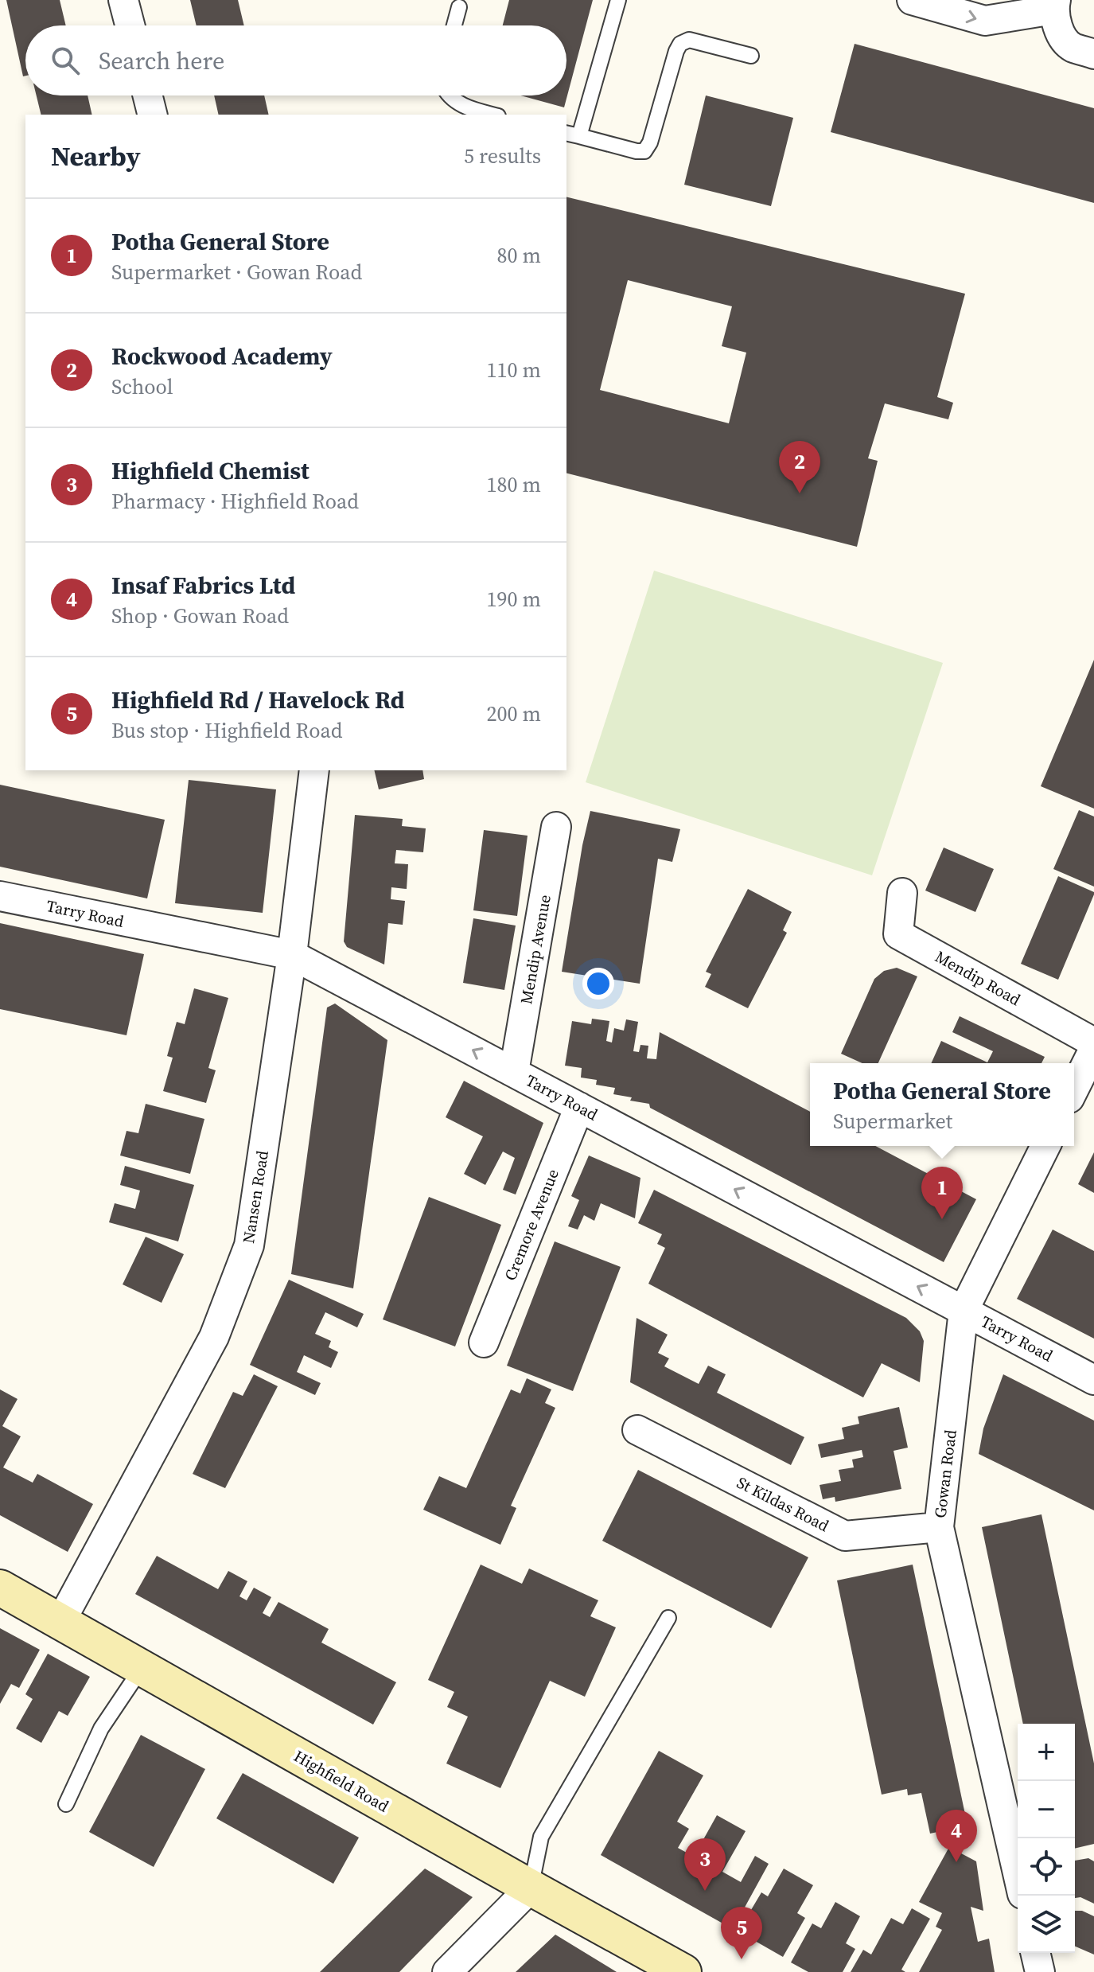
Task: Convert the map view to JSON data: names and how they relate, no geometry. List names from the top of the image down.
{
  "streets": {
    "main road": ["Highfield Road"],
    "street": [
      "Tarry Road",
      "Mendip Avenue",
      "Mendip Road",
      "Nansen Road",
      "Cremore Avenue",
      "Gowan Road",
      "St Kildas Road"
    ]
  },
  "crossings": [
    ["Tarry Road", "Mendip Avenue"],
    ["Tarry Road", "Nansen Road"],
    ["Tarry Road", "Cremore Avenue"],
    ["Tarry Road", "Gowan Road"],
    ["Nansen Road", "Highfield Road"],
    ["Gowan Road", "St Kildas Road"]
  ],
  "one_way": ["Tarry Road"],
  "page": {
    "search": "Search here",
    "heading": ["Nearby", "5 results"],
    "list": [
      {
        "mark": "1",
        "name": "Potha General Store",
        "note": "Supermarket · Gowan Road",
        "value": "80 m"
      },
      {
        "mark": "2",
        "name": "Rockwood Academy",
        "note": "School",
        "value": "110 m"
      },
      {
        "mark": "3",
        "name": "Highfield Chemist",
        "note": "Pharmacy · Highfield Road",
        "value": "180 m"
      },
      {
        "mark": "4",
        "name": "Insaf Fabrics Ltd",
        "note": "Shop · Gowan Road",
        "value": "190 m"
      },
      {
        "mark": "5",
        "name": "Highfield Rd / Havelock Rd",
        "note": "Bus stop · Highfield Road",
        "value": "200 m"
      }
    ],
    "pins": [
      "2",
      "1",
      "4",
      "3",
      "5"
    ],
    "popup": ["Potha General Store", "Supermarket"],
    "map_buttons": ["+", "−"]
  }
}
